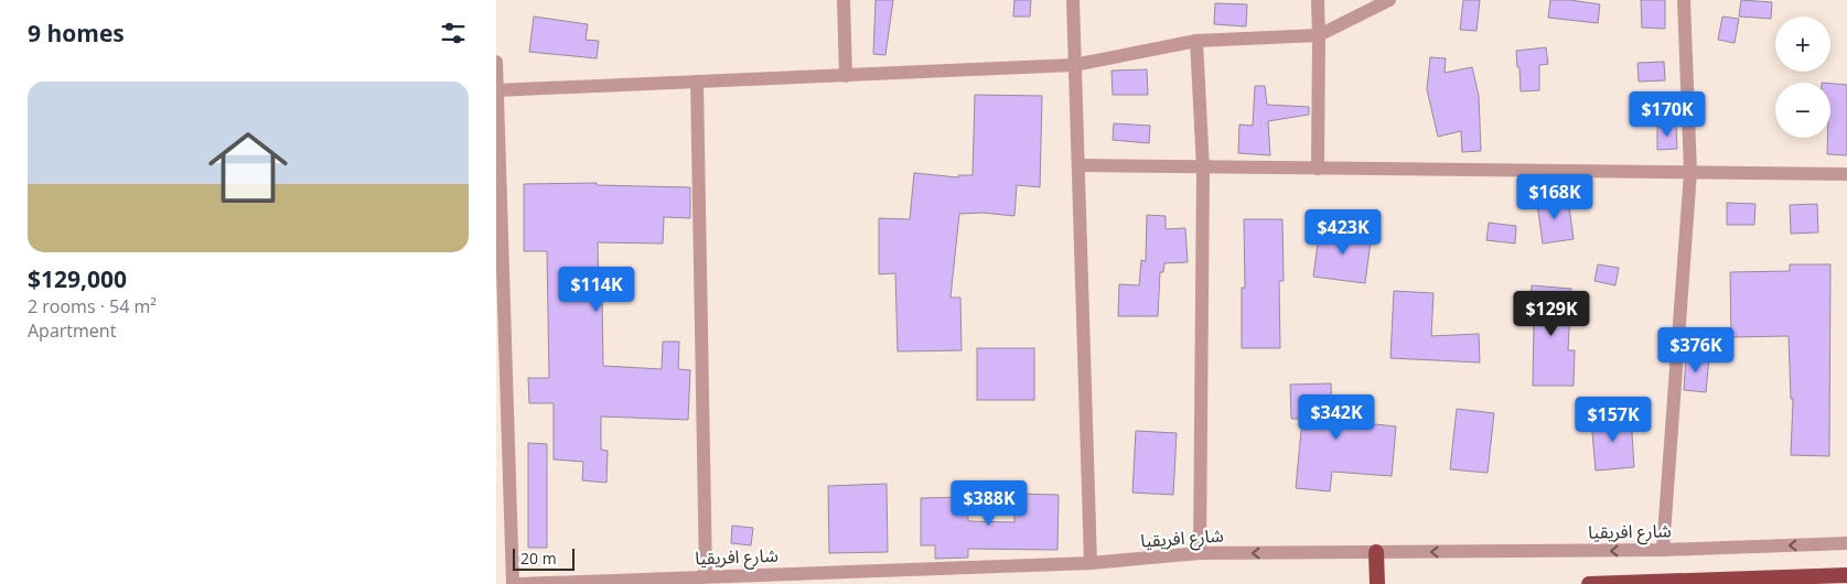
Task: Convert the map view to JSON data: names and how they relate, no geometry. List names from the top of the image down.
{
  "streets": {
    "street": ["شارع افريقيا"]
  },
  "one_way": ["شارع افريقيا"],
  "scale_bar": "20 m",
  "page": {
    "heading": "9 homes",
    "map_buttons": ["+", "−"],
    "list": [
      {
        "name": "$129,000",
        "note": "2 rooms · 54 m² · Apartment"
      }
    ],
    "price": [
      "$170K",
      "$168K",
      "$423K",
      "$114K",
      "$129K",
      "$376K",
      "$342K",
      "$157K",
      "$388K"
    ],
    "scale": "20 m"
  }
}
